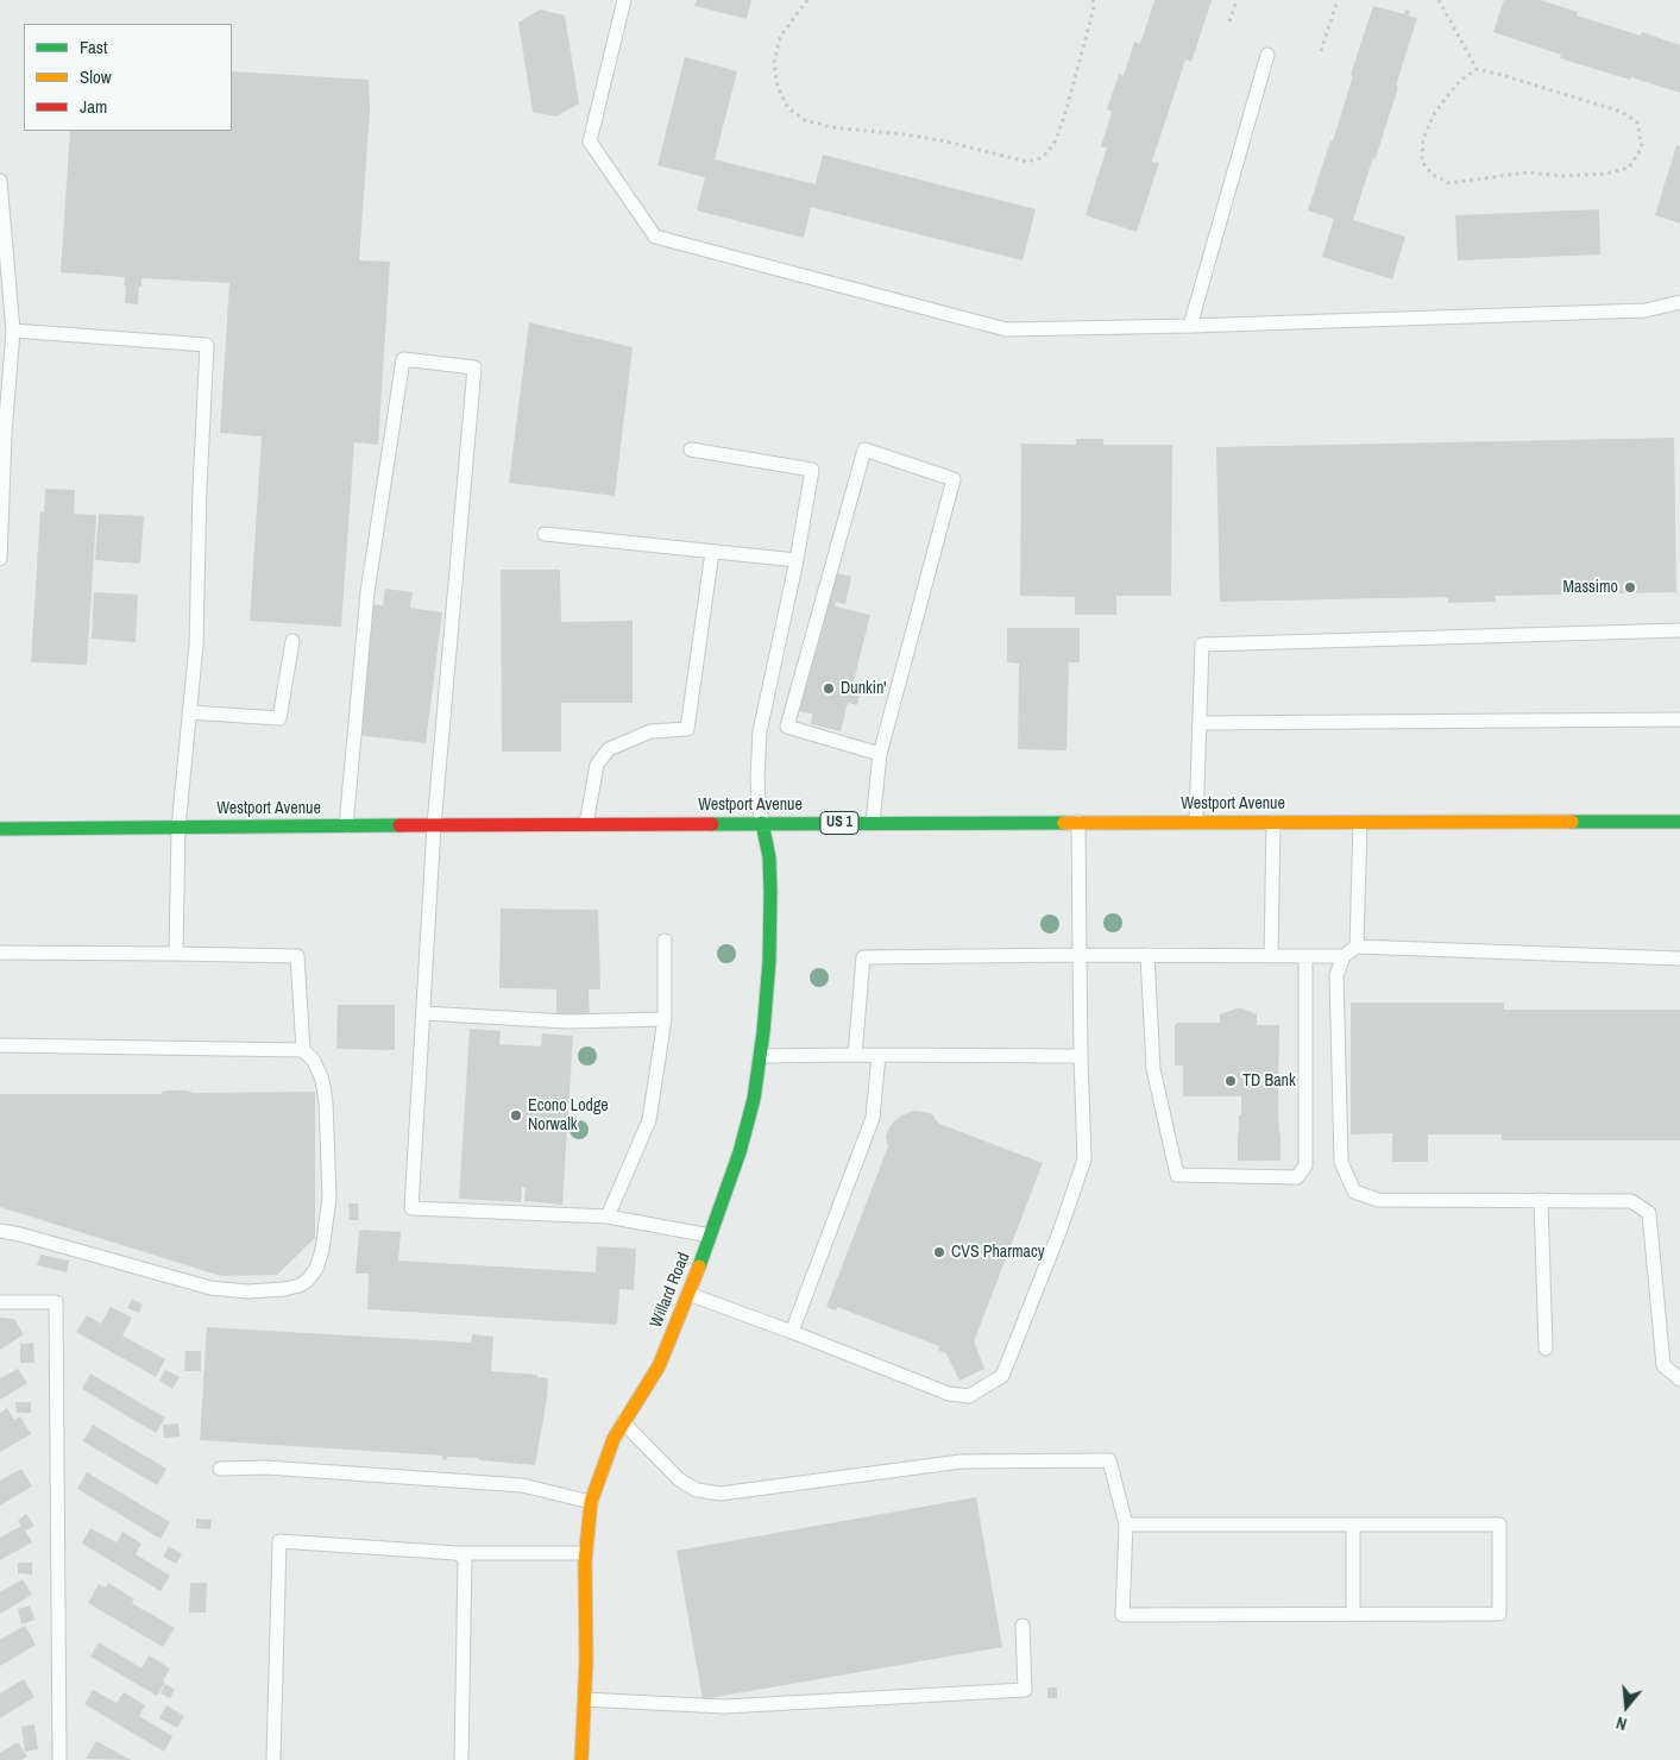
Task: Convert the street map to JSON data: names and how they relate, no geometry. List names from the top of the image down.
{
  "streets": {
    "main road": ["Westport Avenue", "US 1", "Willard Road"]
  },
  "crossings": [
    ["Westport Avenue", "Willard Road"]
  ],
  "places": [
    "Massimo",
    "Dunkin'",
    "TD Bank",
    "Econo Lodge Norwalk",
    "CVS Pharmacy"
  ],
  "legend": ["Fast", "Slow", "Jam"],
  "north": "bottom"
}
